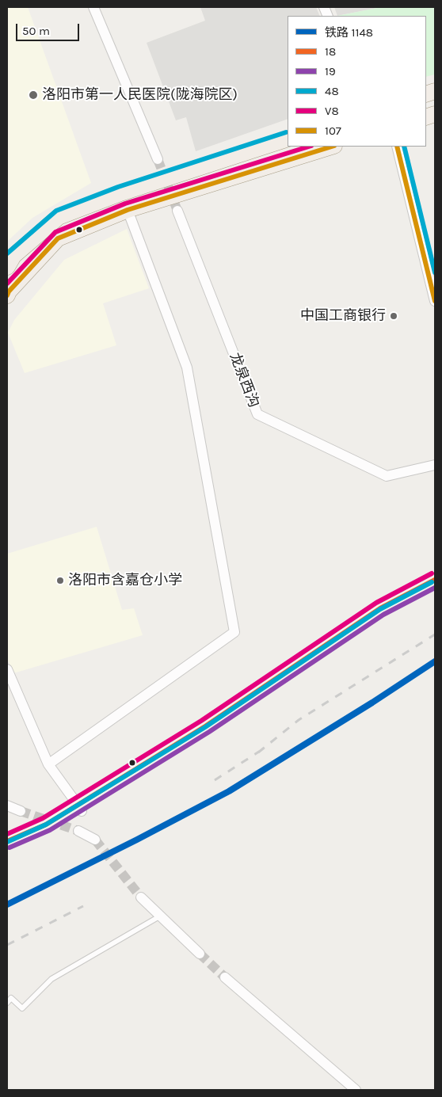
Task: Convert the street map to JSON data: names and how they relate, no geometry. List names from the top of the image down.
{
  "streets": {
    "street": ["龙泉西沟"]
  },
  "places": ["洛阳市第一人民医院(陇海院区)", "中国工商银行", "洛阳市含嘉仓小学"],
  "lines": [
    "transit line 48",
    "transit line V8",
    "transit line 107",
    "transit line 18",
    "transit line 19",
    "rail line 1148"
  ],
  "legend": [
    "铁路 1148",
    "18",
    "19",
    "48",
    "V8",
    "107"
  ],
  "scale_bar": "50 m"
}
